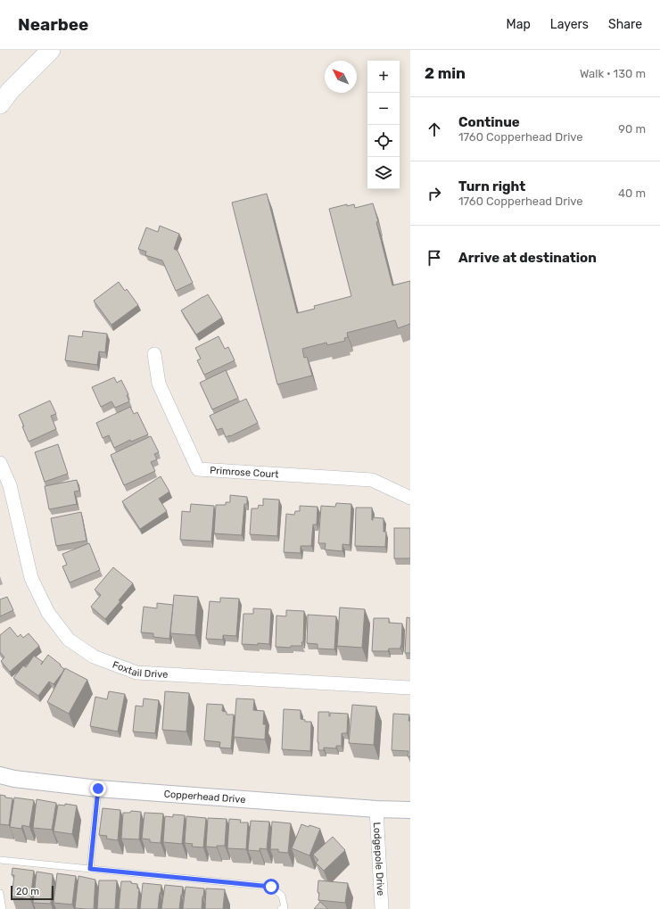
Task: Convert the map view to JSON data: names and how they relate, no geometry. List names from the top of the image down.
{
  "streets": {
    "street": [
      "Primrose Court",
      "Foxtail Drive",
      "Copperhead Drive",
      "Lodgepole Drive"
    ]
  },
  "crossings": [
    ["Copperhead Drive", "Lodgepole Drive"]
  ],
  "scale_bar": "20 m",
  "north": "top left",
  "page": {
    "header": "Nearbee",
    "nav": ["Map", "Layers", "Share"],
    "heading": ["2 min", "Walk · 130 m"],
    "map_buttons": ["+", "−"],
    "list": [
      ["Continue", "1760 Copperhead Drive", "90 m"],
      ["Turn right", "1760 Copperhead Drive", "40 m"],
      "Arrive at destination"
    ],
    "scale": "20 m"
  }
}
